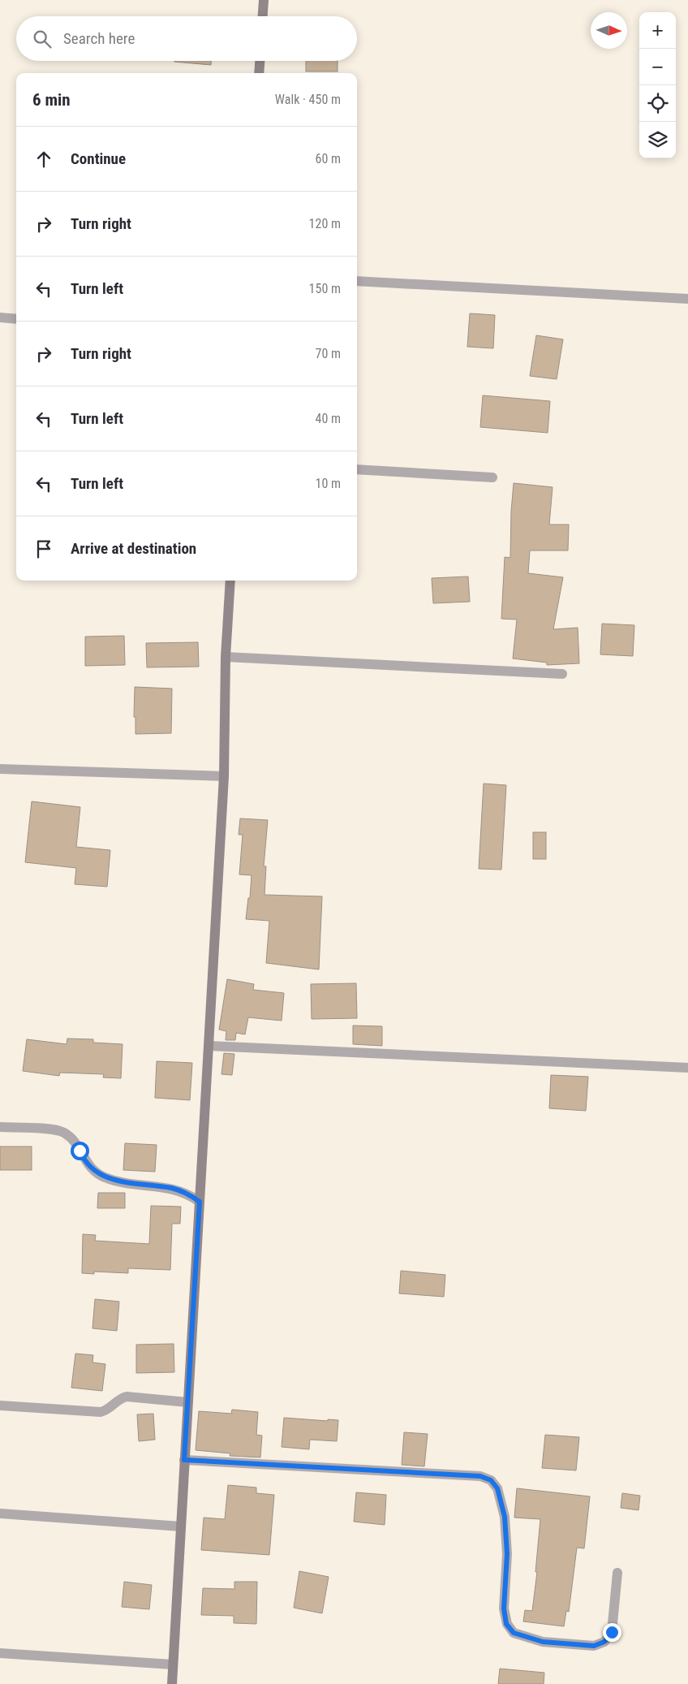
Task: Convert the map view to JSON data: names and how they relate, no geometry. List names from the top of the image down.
{
  "north": "right",
  "page": {
    "map_buttons": ["+", "−"],
    "search": "Search here",
    "heading": ["6 min", "Walk · 450 m"],
    "list": [
      ["Continue", "60 m"],
      ["Turn right", "120 m"],
      ["Turn left", "150 m"],
      ["Turn right", "70 m"],
      ["Turn left", "40 m"],
      ["Turn left", "10 m"],
      "Arrive at destination"
    ]
  }
}
